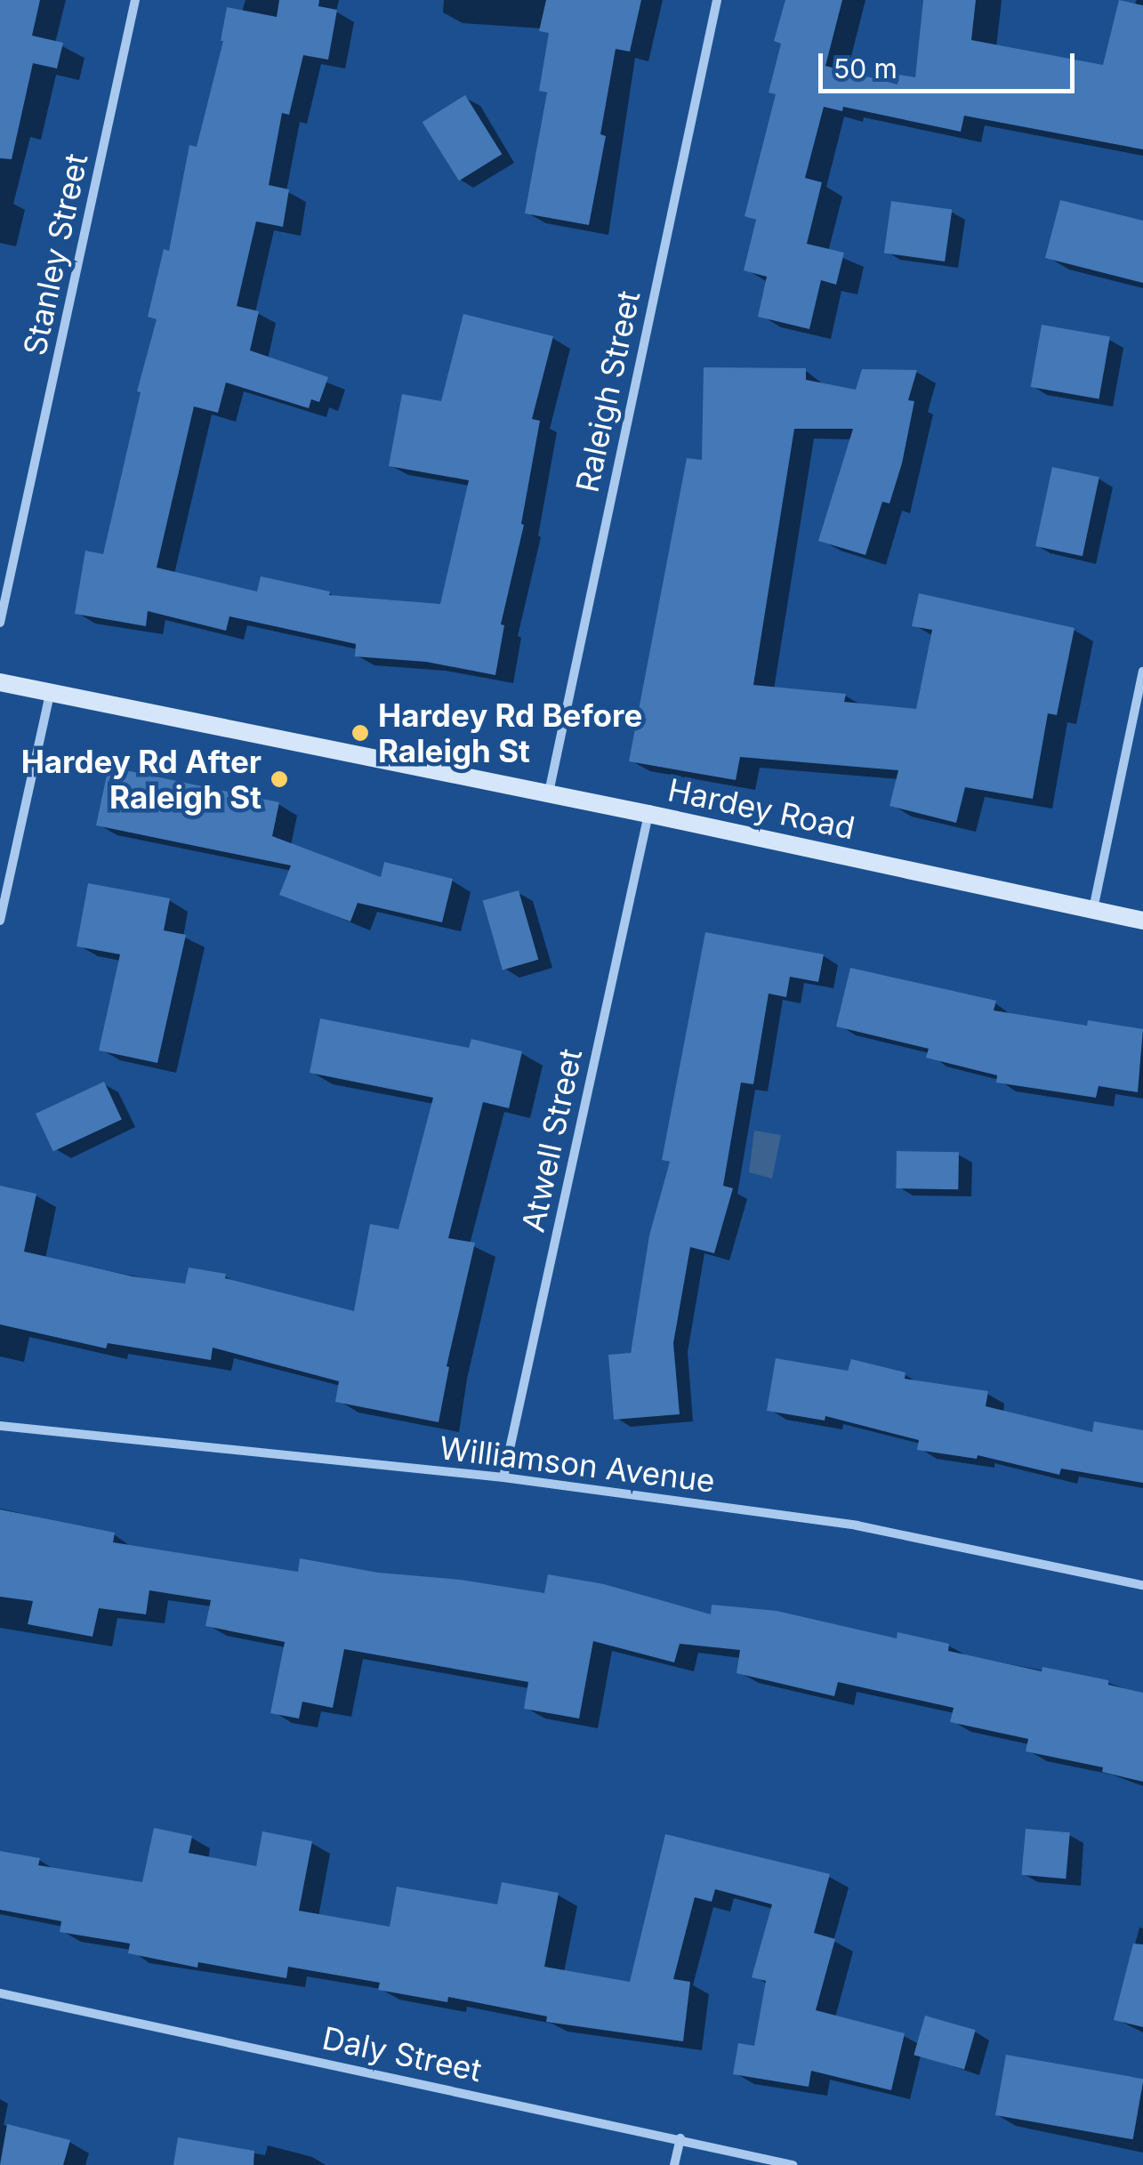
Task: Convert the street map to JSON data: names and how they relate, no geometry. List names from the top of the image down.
{
  "streets": {
    "main road": ["Hardey Road"],
    "street": [
      "Stanley Street",
      "Raleigh Street",
      "Atwell Street",
      "Williamson Avenue",
      "Daly Street"
    ]
  },
  "crossings": [
    ["Raleigh Street", "Hardey Road"],
    ["Hardey Road", "Atwell Street"],
    ["Atwell Street", "Williamson Avenue"]
  ],
  "places": ["Hardey Rd Before Raleigh St", "Hardey Rd After Raleigh St"],
  "scale_bar": "50 m"
}
